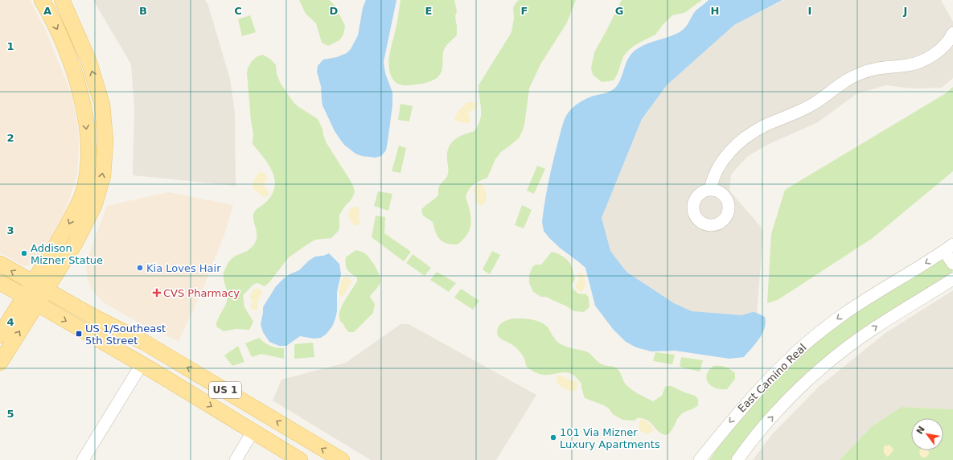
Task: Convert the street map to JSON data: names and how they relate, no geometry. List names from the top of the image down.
{
  "streets": {
    "main road": ["US 1"],
    "street": ["East Camino Real"]
  },
  "places": {
    "other": ["Addison Mizner Statue", "Kia Loves Hair", "101 Via Mizner Luxury Apartments"],
    "health": ["CVS Pharmacy"],
    "transit": ["US 1/Southeast 5th Street"]
  },
  "north": "top left",
  "grid": {
    "columns": [
      "A",
      "B",
      "C",
      "D",
      "E",
      "F",
      "G",
      "H",
      "I",
      "J"
    ],
    "rows": [
      "1",
      "2",
      "3",
      "4",
      "5"
    ]
  }
}
